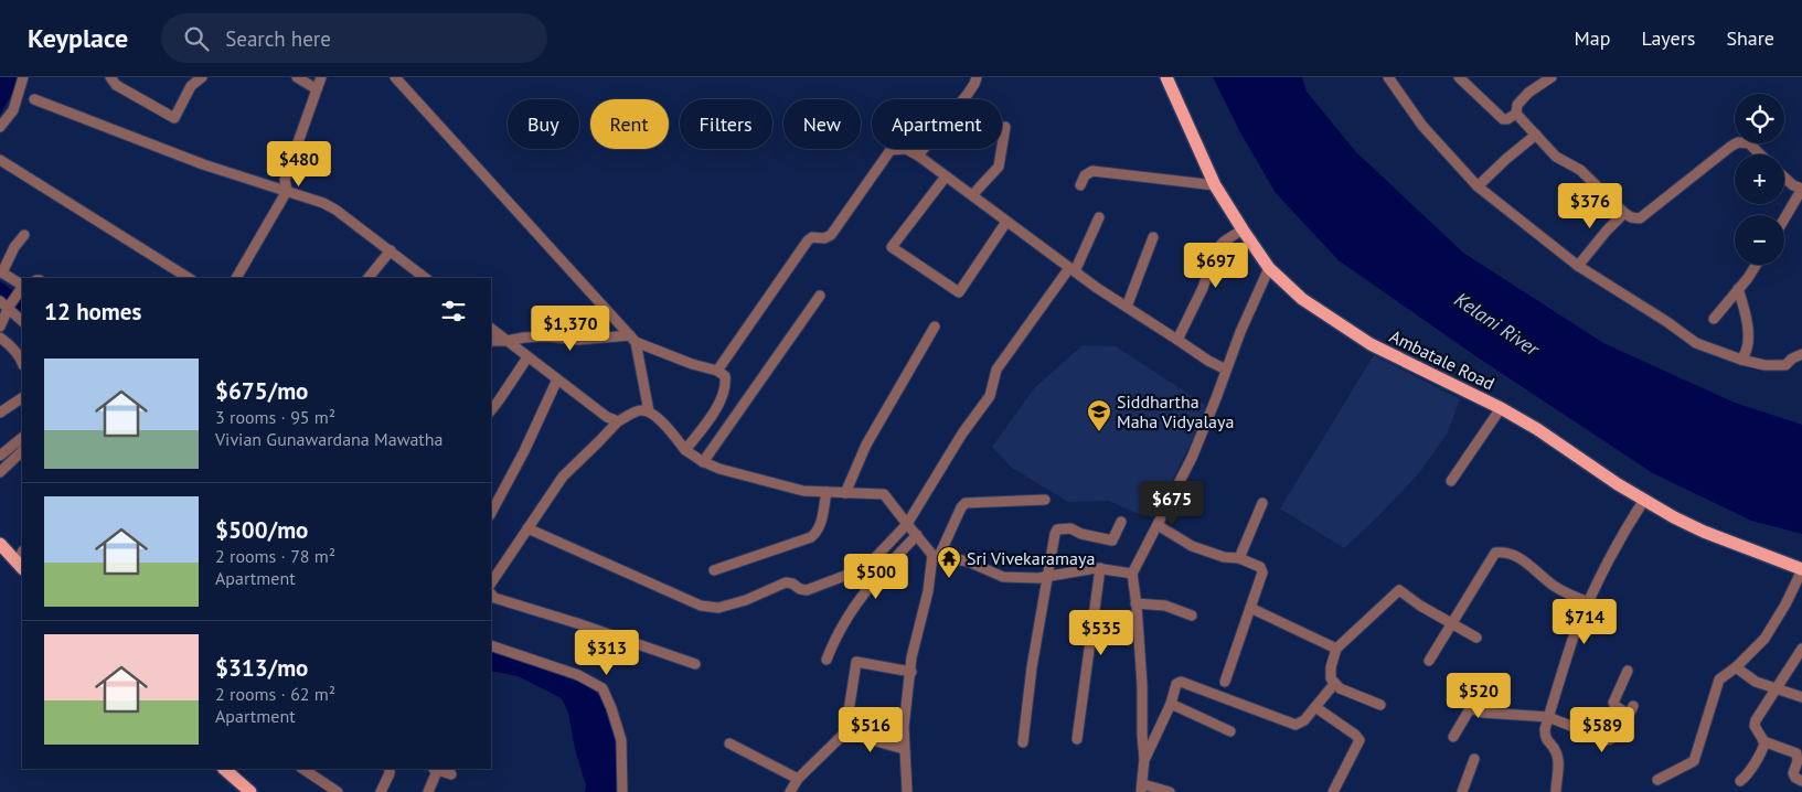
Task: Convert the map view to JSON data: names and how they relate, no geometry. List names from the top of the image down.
{
  "streets": {
    "main road": ["Ambatale Road"]
  },
  "water": ["Kelani River"],
  "places": {
    "school or university": ["Siddhartha Maha Vidyalaya"],
    "temple": ["Sri Vivekaramaya"]
  },
  "page": {
    "header": "Keyplace",
    "search": "Search here",
    "nav": ["Map", "Layers", "Share"],
    "map_buttons": ["+", "−"],
    "chip": [
      "Buy",
      "Rent",
      "Filters",
      "New",
      "Apartment"
    ],
    "price": [
      "$480",
      "$376",
      "$697",
      "$1,370",
      "$675",
      "$500",
      "$714",
      "$535",
      "$313",
      "$520",
      "$516",
      "$589"
    ],
    "heading": "12 homes",
    "list": [
      {
        "name": "$675/mo",
        "note": "3 rooms · 95 m² · Vivian Gunawardana Mawatha"
      },
      {
        "name": "$500/mo",
        "note": "2 rooms · 78 m² · Apartment"
      },
      {
        "name": "$313/mo",
        "note": "2 rooms · 62 m² · Apartment"
      }
    ]
  }
}
